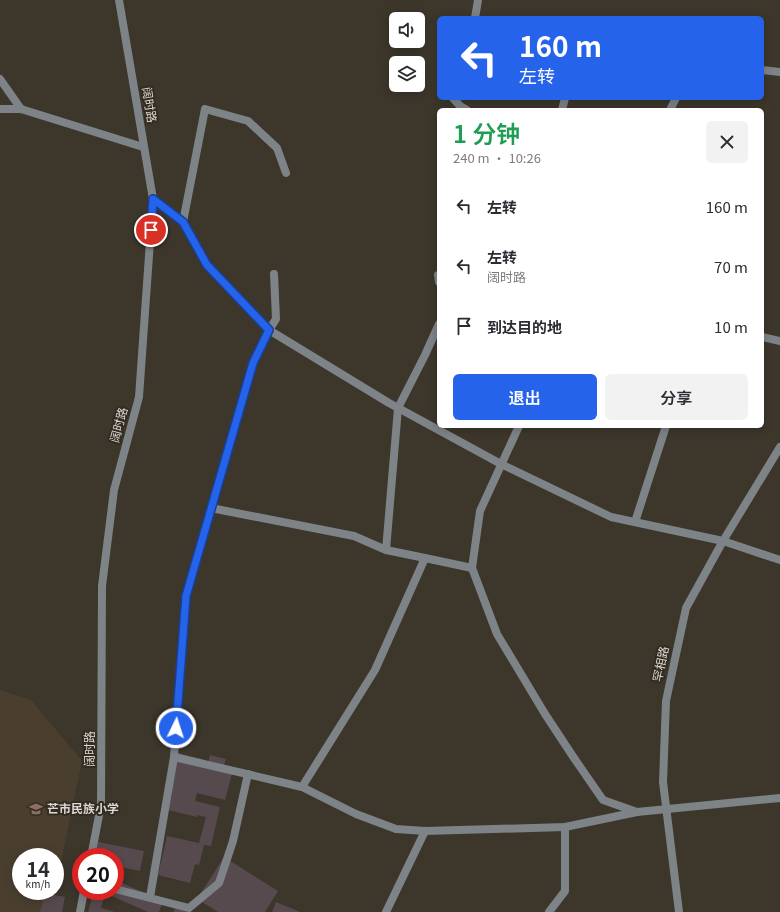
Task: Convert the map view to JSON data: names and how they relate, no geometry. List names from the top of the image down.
{
  "streets": {
    "street": ["阔时路", "罕相路"]
  },
  "places": {
    "school or university": ["芒市民族小学"]
  },
  "page": {
    "turn": ["160 m", "左转"],
    "heading": ["1 分钟", "240 m · 10:26"],
    "list": [
      {
        "name": "左转",
        "value": "160 m"
      },
      {
        "name": "左转",
        "note": "阔时路",
        "value": "70 m"
      },
      {
        "name": "到达目的地",
        "value": "10 m"
      }
    ],
    "buttons": ["退出", "分享"],
    "speed": "14 km/h",
    "limit": "20"
  }
}
